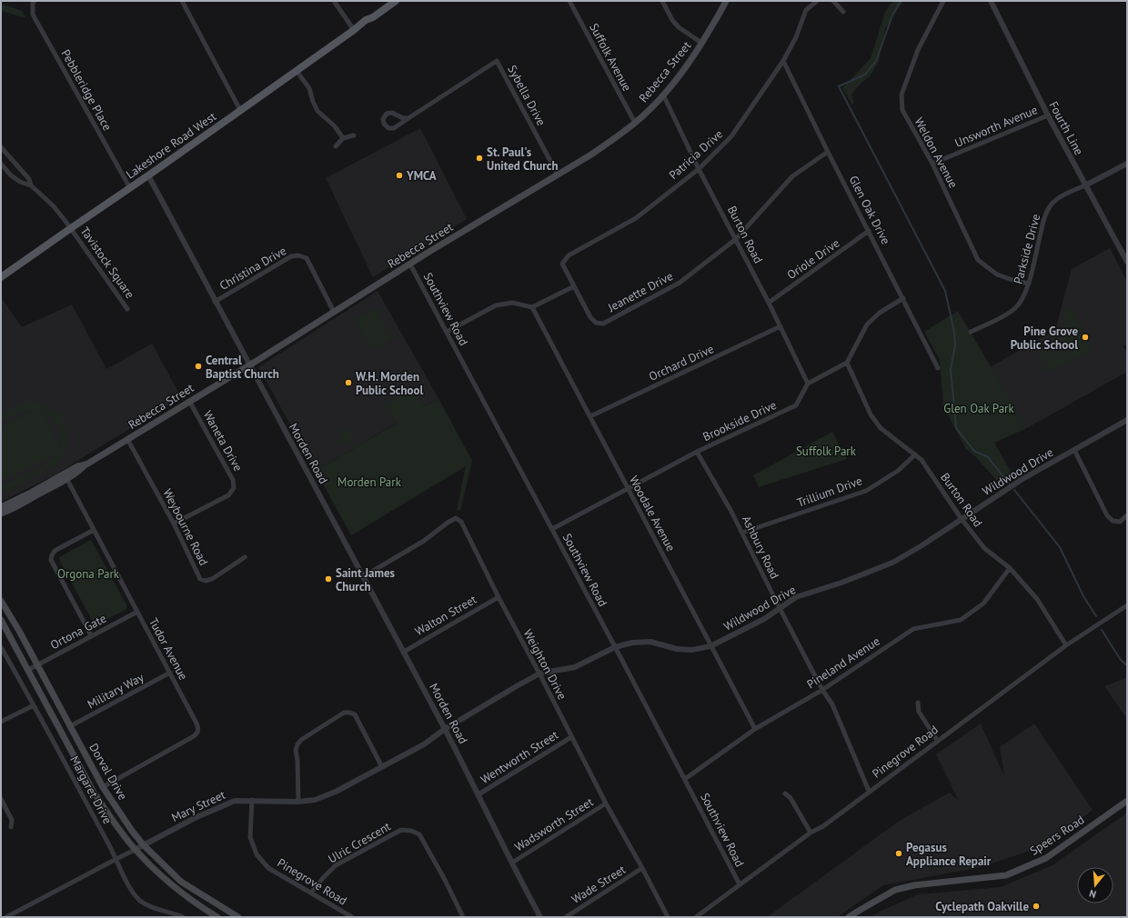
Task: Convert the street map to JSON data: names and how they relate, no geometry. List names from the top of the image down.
{
  "streets": {
    "main road": [
      "Rebecca Street",
      "Lakeshore Road West",
      "Dorval Drive",
      "Speers Road"
    ],
    "street": [
      "Suffolk Avenue",
      "Pebbleridge Place",
      "Sybella Drive",
      "Unsworth Avenue",
      "Fourth Line",
      "Weldon Avenue",
      "Patricia Drive",
      "Glen Oak Drive",
      "Burton Road",
      "Parkside Drive",
      "Oriole Drive",
      "Tavistock Square",
      "Christina Drive",
      "Jeanette Drive",
      "Southview Road",
      "Orchard Drive",
      "Brookside Drive",
      "Waneta Drive",
      "Morden Road",
      "Wildwood Drive",
      "Trillium Drive",
      "Woodale Avenue",
      "Weybourne Road",
      "Ashbury Road",
      "Walton Street",
      "Ortona Gate",
      "Tudor Avenue",
      "Pineland Avenue",
      "Weighton Drive",
      "Military Way",
      "Pinegrove Road",
      "Wentworth Street",
      "Margaret Drive",
      "Mary Street",
      "Wadsworth Street",
      "Ulric Crescent",
      "Wade Street"
    ]
  },
  "crossings": [
    ["Suffolk Avenue", "Rebecca Street"],
    ["Rebecca Street", "Sybella Drive"],
    ["Rebecca Street", "Burton Road"],
    ["Rebecca Street", "Christina Drive"],
    ["Rebecca Street", "Southview Road"],
    ["Rebecca Street", "Waneta Drive"],
    ["Rebecca Street", "Morden Road"],
    ["Rebecca Street", "Weybourne Road"],
    ["Rebecca Street", "Tudor Avenue"],
    ["Pebbleridge Place", "Lakeshore Road West"],
    ["Unsworth Avenue", "Fourth Line"],
    ["Unsworth Avenue", "Weldon Avenue"],
    ["Fourth Line", "Parkside Drive"],
    ["Lakeshore Road West", "Tavistock Square"],
    ["Lakeshore Road West", "Morden Road"],
    ["Weldon Avenue", "Parkside Drive"],
    ["Patricia Drive", "Glen Oak Drive"],
    ["Patricia Drive", "Burton Road"],
    ["Patricia Drive", "Jeanette Drive"],
    ["Glen Oak Drive", "Oriole Drive"],
    ["Glen Oak Drive", "Jeanette Drive"],
    ["Burton Road", "Oriole Drive"],
    ["Burton Road", "Jeanette Drive"],
    ["Burton Road", "Orchard Drive"],
    ["Burton Road", "Brookside Drive"],
    ["Burton Road", "Wildwood Drive"],
    ["Burton Road", "Trillium Drive"],
    ["Burton Road", "Pineland Avenue"],
    ["Burton Road", "Pinegrove Road"],
    ["Christina Drive", "Morden Road"],
    ["Southview Road", "Brookside Drive"],
    ["Southview Road", "Wildwood Drive"],
    ["Southview Road", "Pineland Avenue"],
    ["Southview Road", "Pinegrove Road"],
    ["Orchard Drive", "Woodale Avenue"],
    ["Brookside Drive", "Woodale Avenue"],
    ["Brookside Drive", "Ashbury Road"],
    ["Waneta Drive", "Weybourne Road"],
    ["Morden Road", "Wildwood Drive"],
    ["Morden Road", "Walton Street"],
    ["Morden Road", "Weighton Drive"],
    ["Morden Road", "Wentworth Street"],
    ["Morden Road", "Mary Street"],
    ["Morden Road", "Wadsworth Street"],
    ["Wildwood Drive", "Woodale Avenue"],
    ["Wildwood Drive", "Ashbury Road"],
    ["Wildwood Drive", "Weighton Drive"],
    ["Wildwood Drive", "Mary Street"],
    ["Trillium Drive", "Ashbury Road"],
    ["Woodale Avenue", "Pineland Avenue"],
    ["Ashbury Road", "Pineland Avenue"],
    ["Ashbury Road", "Pinegrove Road"],
    ["Walton Street", "Weighton Drive"],
    ["Ortona Gate", "Tudor Avenue"],
    ["Ortona Gate", "Dorval Drive"],
    ["Tudor Avenue", "Military Way"],
    ["Tudor Avenue", "Dorval Drive"],
    ["Weighton Drive", "Wentworth Street"],
    ["Weighton Drive", "Wadsworth Street"],
    ["Weighton Drive", "Wade Street"],
    ["Military Way", "Dorval Drive"],
    ["Pinegrove Road", "Mary Street"],
    ["Pinegrove Road", "Ulric Crescent"],
    ["Dorval Drive", "Mary Street"],
    ["Margaret Drive", "Mary Street"]
  ],
  "parks": [
    "Glen Oak Park",
    "Suffolk Park",
    "Morden Park",
    "Orgona Park"
  ],
  "places": [
    "St. Paul's United Church",
    "YMCA",
    "Pine Grove Public School",
    "Central Baptist Church",
    "W.H. Morden Public School",
    "Saint James Church",
    "Pegasus Appliance Repair",
    "Cyclepath Oakville"
  ],
  "north": "bottom"
}
